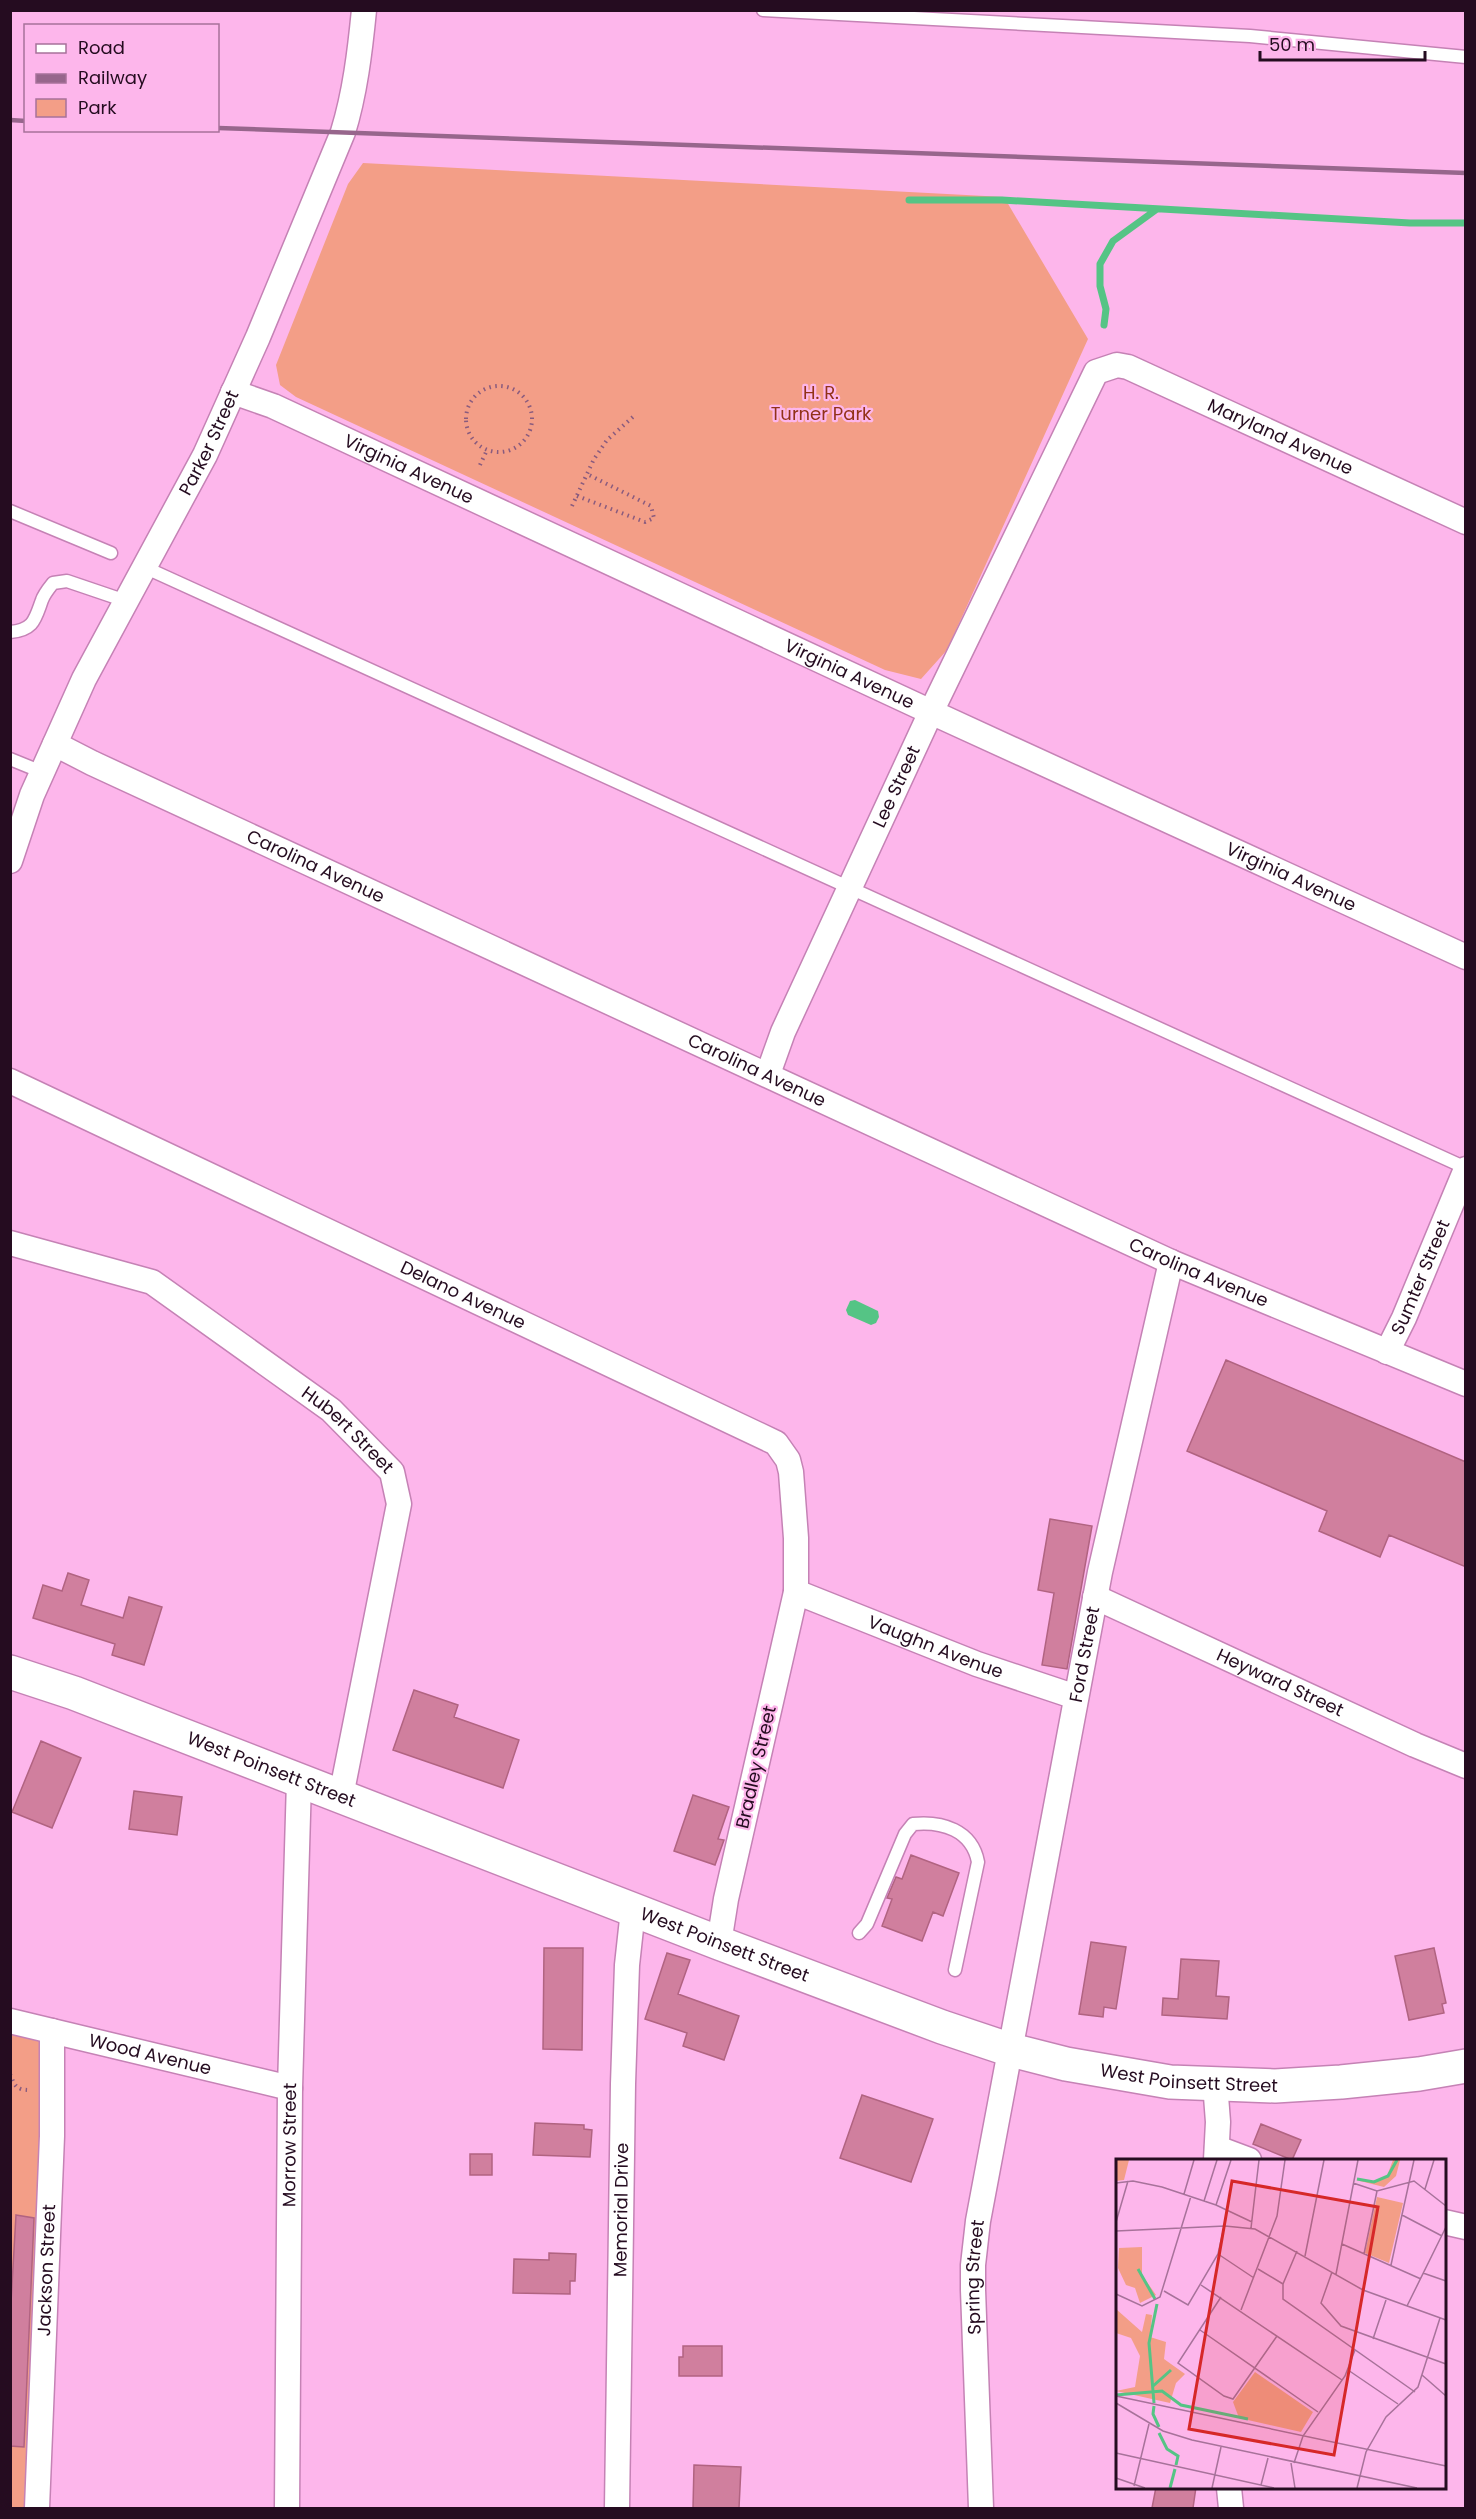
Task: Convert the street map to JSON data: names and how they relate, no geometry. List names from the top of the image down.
{
  "streets": {
    "main road": ["West Poinsett Street"],
    "street": [
      "Maryland Avenue",
      "Parker Street",
      "Virginia Avenue",
      "Lee Street",
      "Carolina Avenue",
      "Sumter Street",
      "Delano Avenue",
      "Hubert Street",
      "Vaughn Avenue",
      "Ford Street",
      "Heyward Street",
      "Bradley Street",
      "Wood Avenue",
      "Morrow Street",
      "Memorial Drive",
      "Jackson Street",
      "Spring Street"
    ]
  },
  "crossings": [
    ["Maryland Avenue", "Lee Street"],
    ["Parker Street", "Virginia Avenue"],
    ["Parker Street", "Carolina Avenue"],
    ["Virginia Avenue", "Lee Street"],
    ["Lee Street", "Carolina Avenue"],
    ["Carolina Avenue", "Sumter Street"],
    ["Carolina Avenue", "Ford Street"],
    ["Delano Avenue", "Vaughn Avenue"],
    ["Delano Avenue", "Bradley Street"],
    ["Hubert Street", "West Poinsett Street"],
    ["Vaughn Avenue", "Ford Street"],
    ["Vaughn Avenue", "Bradley Street"],
    ["Ford Street", "Heyward Street"],
    ["Ford Street", "West Poinsett Street"],
    ["Ford Street", "Spring Street"],
    ["Bradley Street", "West Poinsett Street"],
    ["West Poinsett Street", "Morrow Street"],
    ["West Poinsett Street", "Memorial Drive"],
    ["West Poinsett Street", "Spring Street"],
    ["Wood Avenue", "Morrow Street"],
    ["Wood Avenue", "Jackson Street"]
  ],
  "parks": ["H. R. Turner Park"],
  "legend": ["Road", "Railway", "Park"],
  "scale_bar": "50 m"
}
